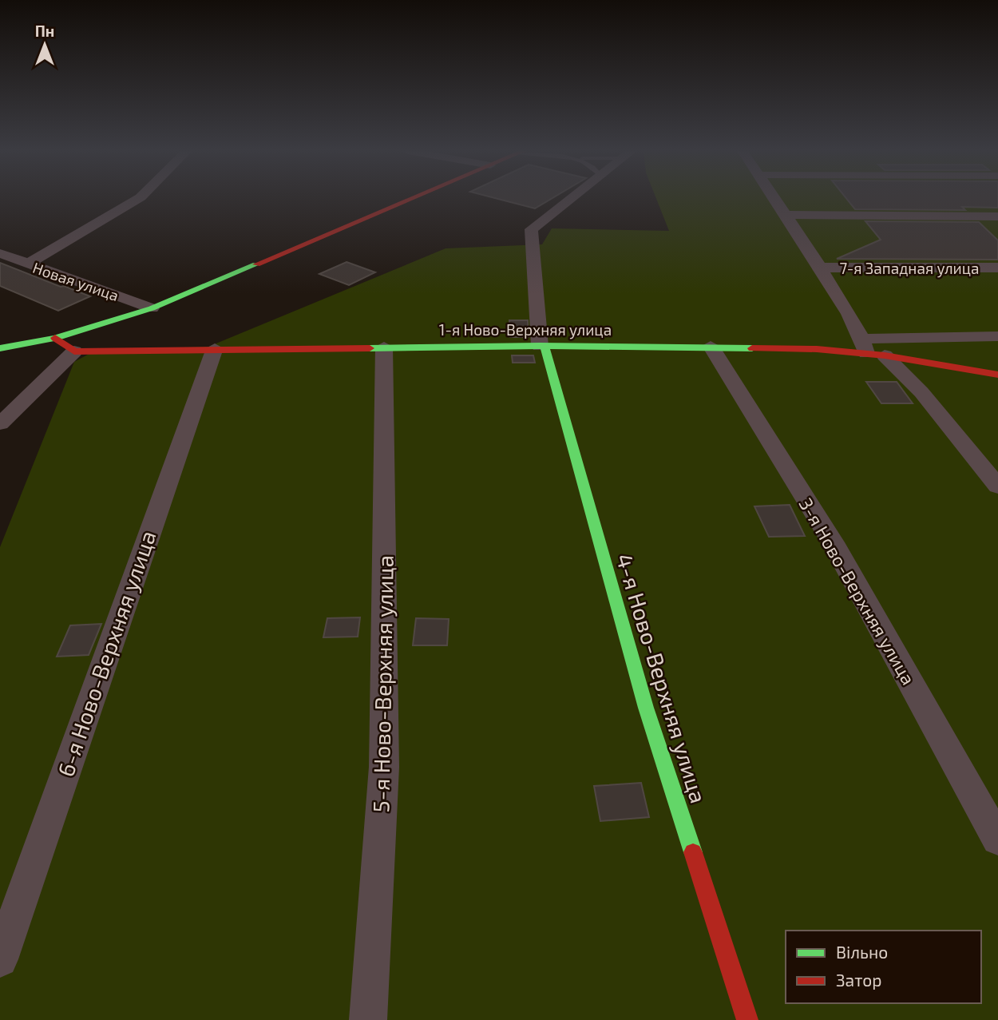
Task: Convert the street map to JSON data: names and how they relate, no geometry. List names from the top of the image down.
{
  "streets": {
    "street": [
      "7-я Западная улица",
      "Новая улица",
      "1-я Ново-Верхняя улица",
      "3-я Ново-Верхняя улица",
      "6-я Ново-Верхняя улица",
      "4-я Ново-Верхняя улица",
      "5-я Ново-Верхняя улица"
    ]
  },
  "crossings": [
    ["1-я Ново-Верхняя улица", "3-я Ново-Верхняя улица"],
    ["1-я Ново-Верхняя улица", "6-я Ново-Верхняя улица"],
    ["1-я Ново-Верхняя улица", "4-я Ново-Верхняя улица"],
    ["1-я Ново-Верхняя улица", "5-я Ново-Верхняя улица"]
  ],
  "legend": ["Вільно", "Затор"],
  "north": "top"
}
